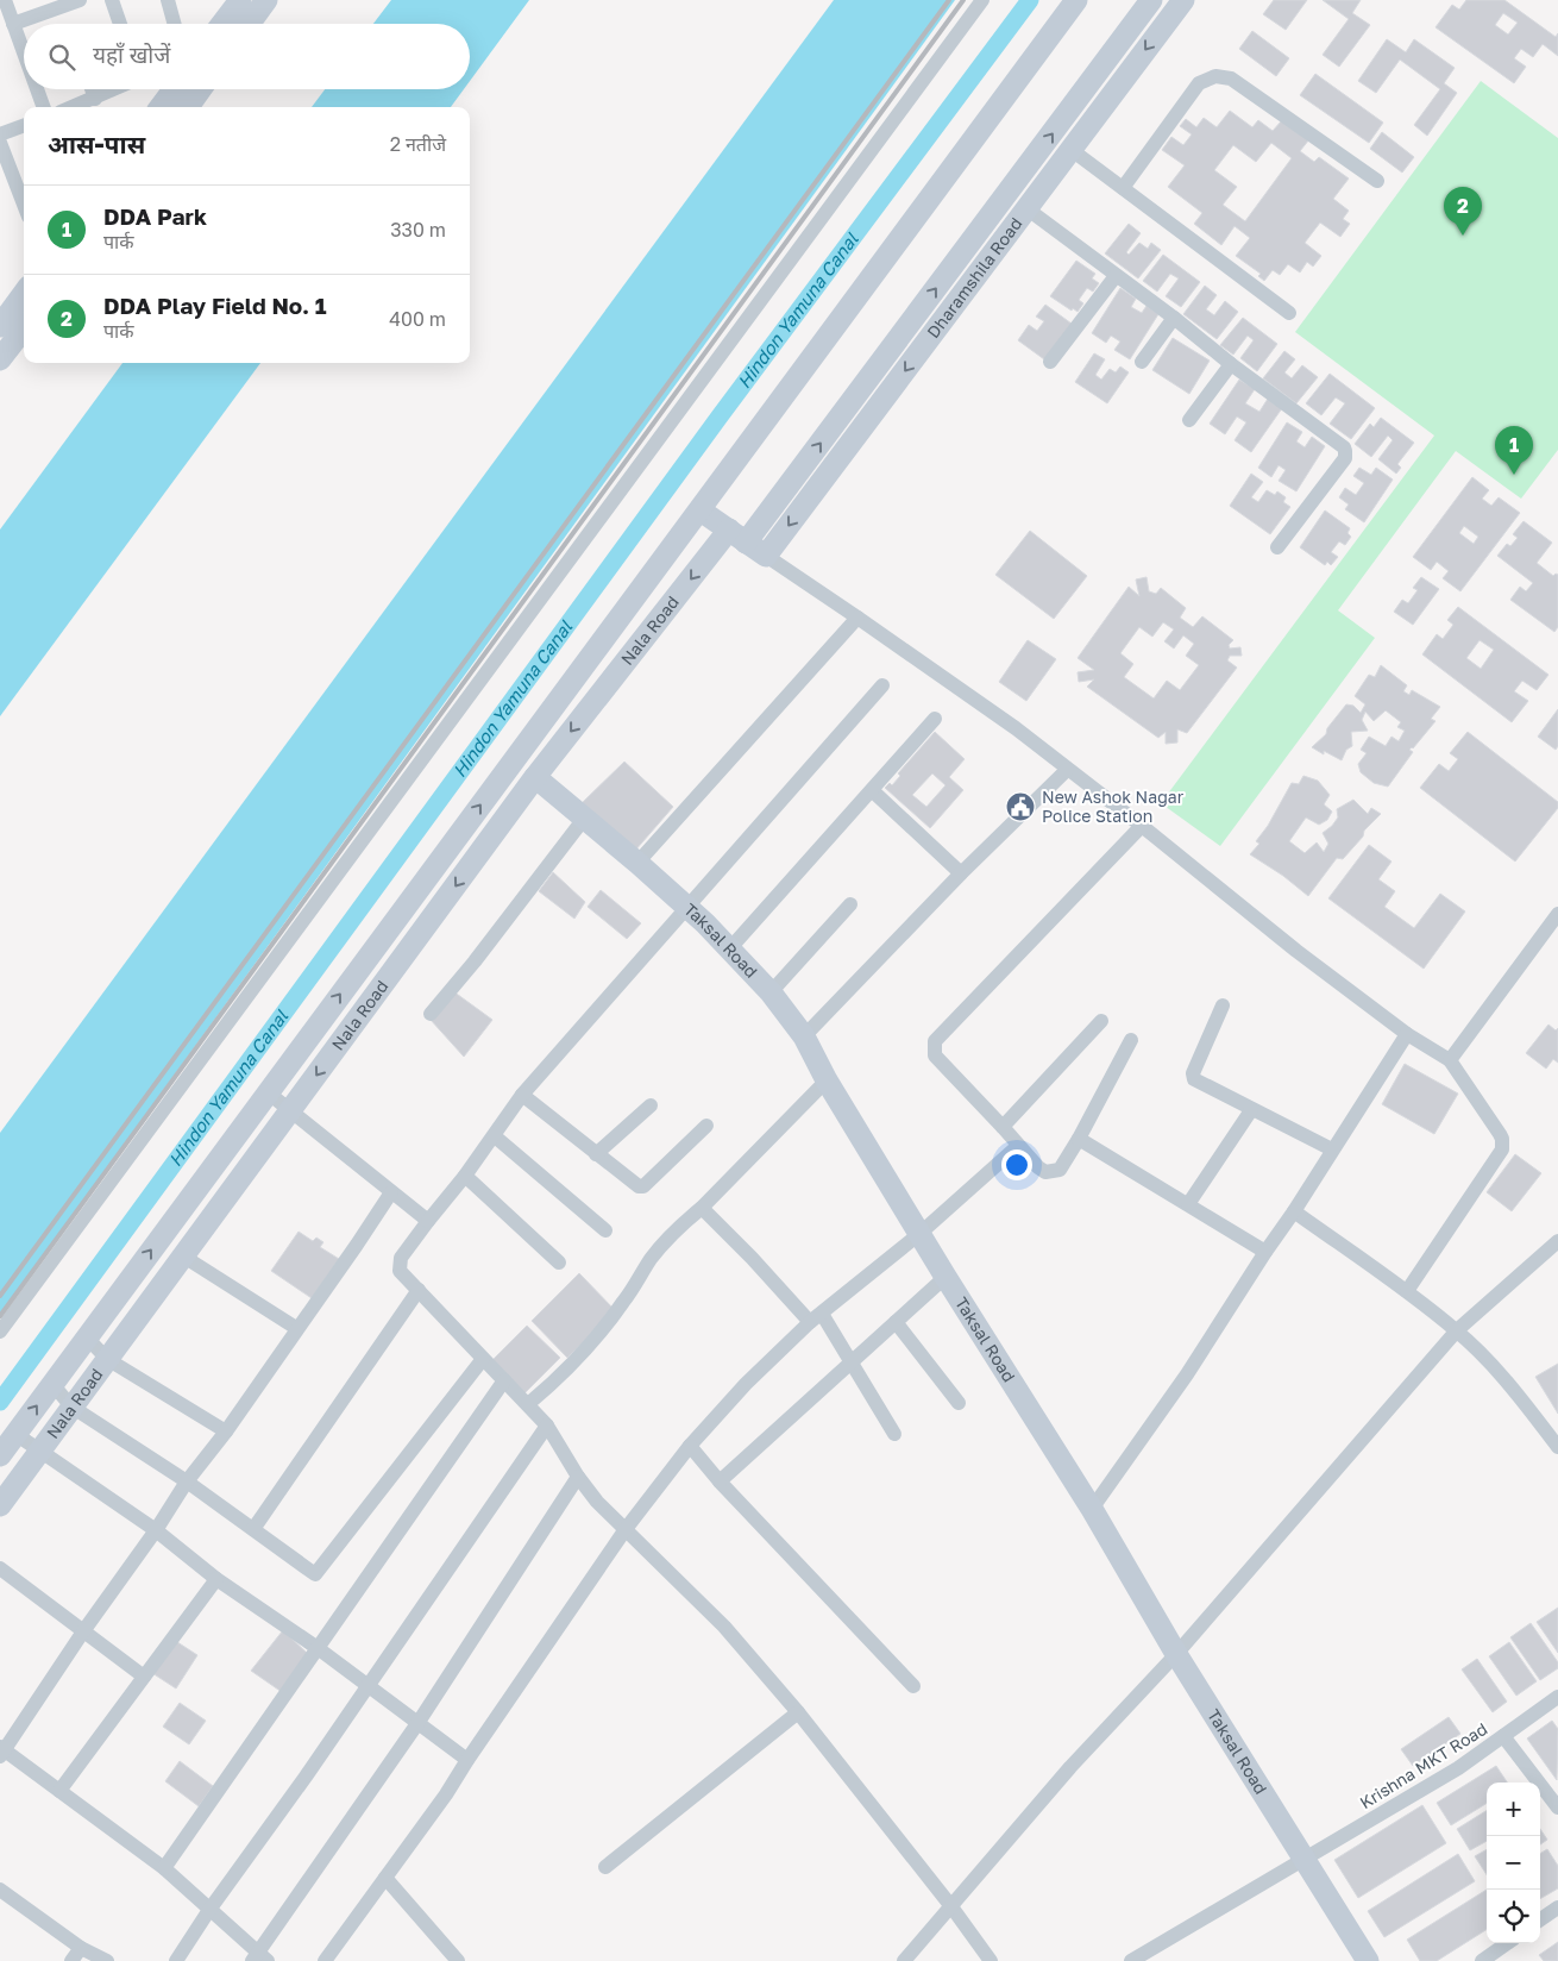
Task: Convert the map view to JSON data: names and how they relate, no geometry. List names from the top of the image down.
{
  "streets": {
    "street": [
      "Dharamshila Road",
      "Nala Road",
      "Taksal Road",
      "Krishna MKT Road"
    ]
  },
  "crossings": [
    ["Dharamshila Road", "Nala Road"],
    ["Nala Road", "Taksal Road"],
    ["Taksal Road", "Krishna MKT Road"]
  ],
  "water": ["Hindon Yamuna Canal"],
  "places": {
    "public building": ["New Ashok Nagar Police Station"]
  },
  "page": {
    "search": "यहाँ खोजें",
    "heading": ["आस-पास", "2 नतीजे"],
    "list": [
      {
        "mark": "1",
        "name": "DDA Park",
        "note": "पार्क",
        "value": "330 m"
      },
      {
        "mark": "2",
        "name": "DDA Play Field No. 1",
        "note": "पार्क",
        "value": "400 m"
      }
    ],
    "pins": ["2", "1"],
    "map_buttons": ["+", "−"]
  }
}
